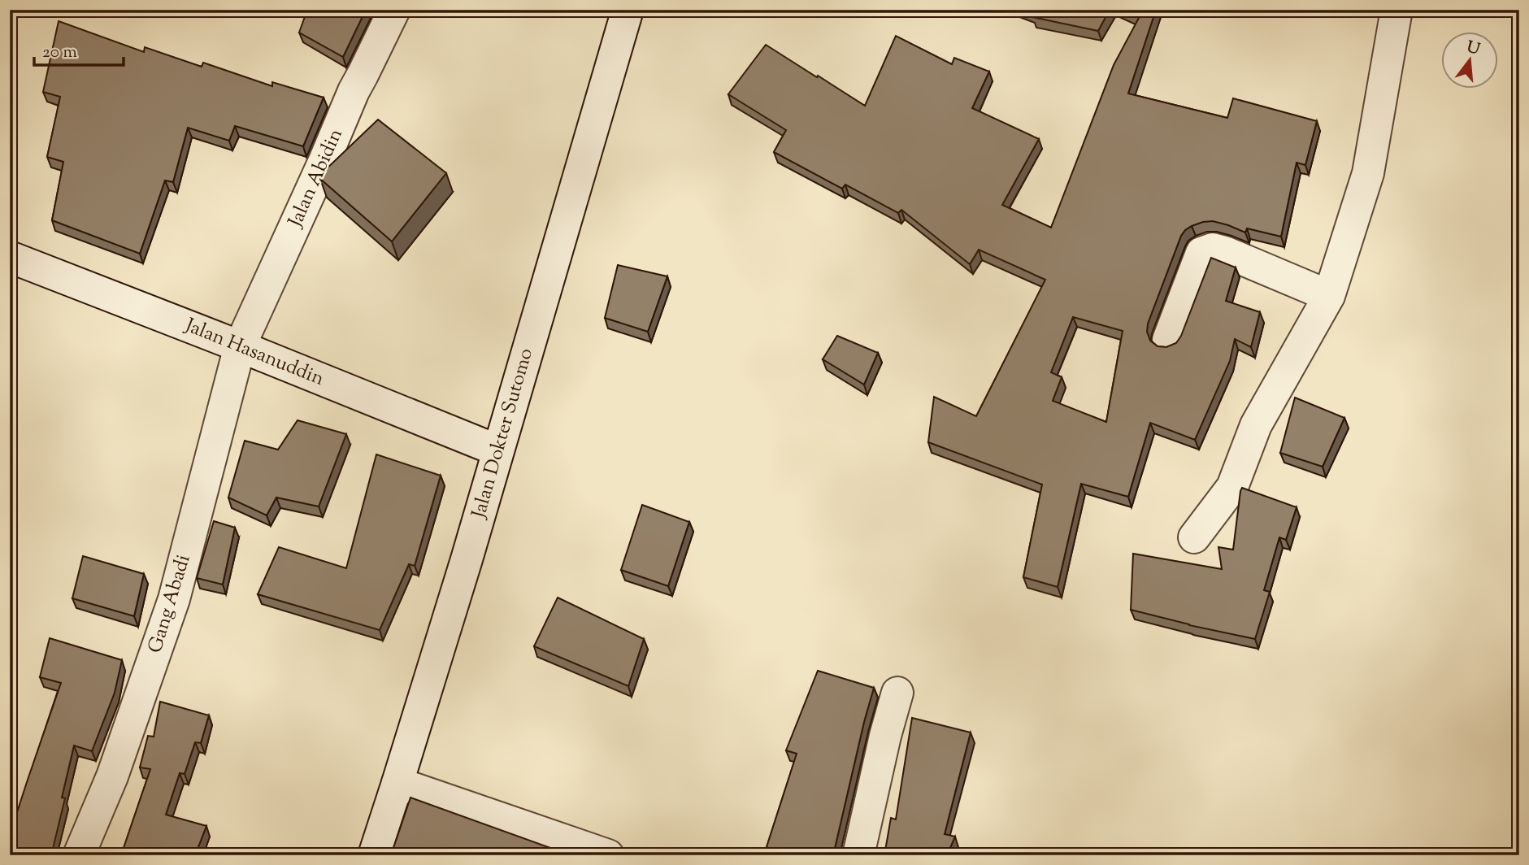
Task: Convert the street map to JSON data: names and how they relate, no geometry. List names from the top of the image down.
{
  "streets": {
    "street": [
      "Jalan Abidin",
      "Jalan Hasanuddin",
      "Jalan Dokter Sutomo",
      "Gang Abadi"
    ]
  },
  "crossings": [
    ["Jalan Abidin", "Jalan Hasanuddin"],
    ["Jalan Abidin", "Gang Abadi"],
    ["Jalan Hasanuddin", "Jalan Dokter Sutomo"],
    ["Jalan Hasanuddin", "Gang Abadi"]
  ],
  "scale_bar": "20 m",
  "north": "top"
}
